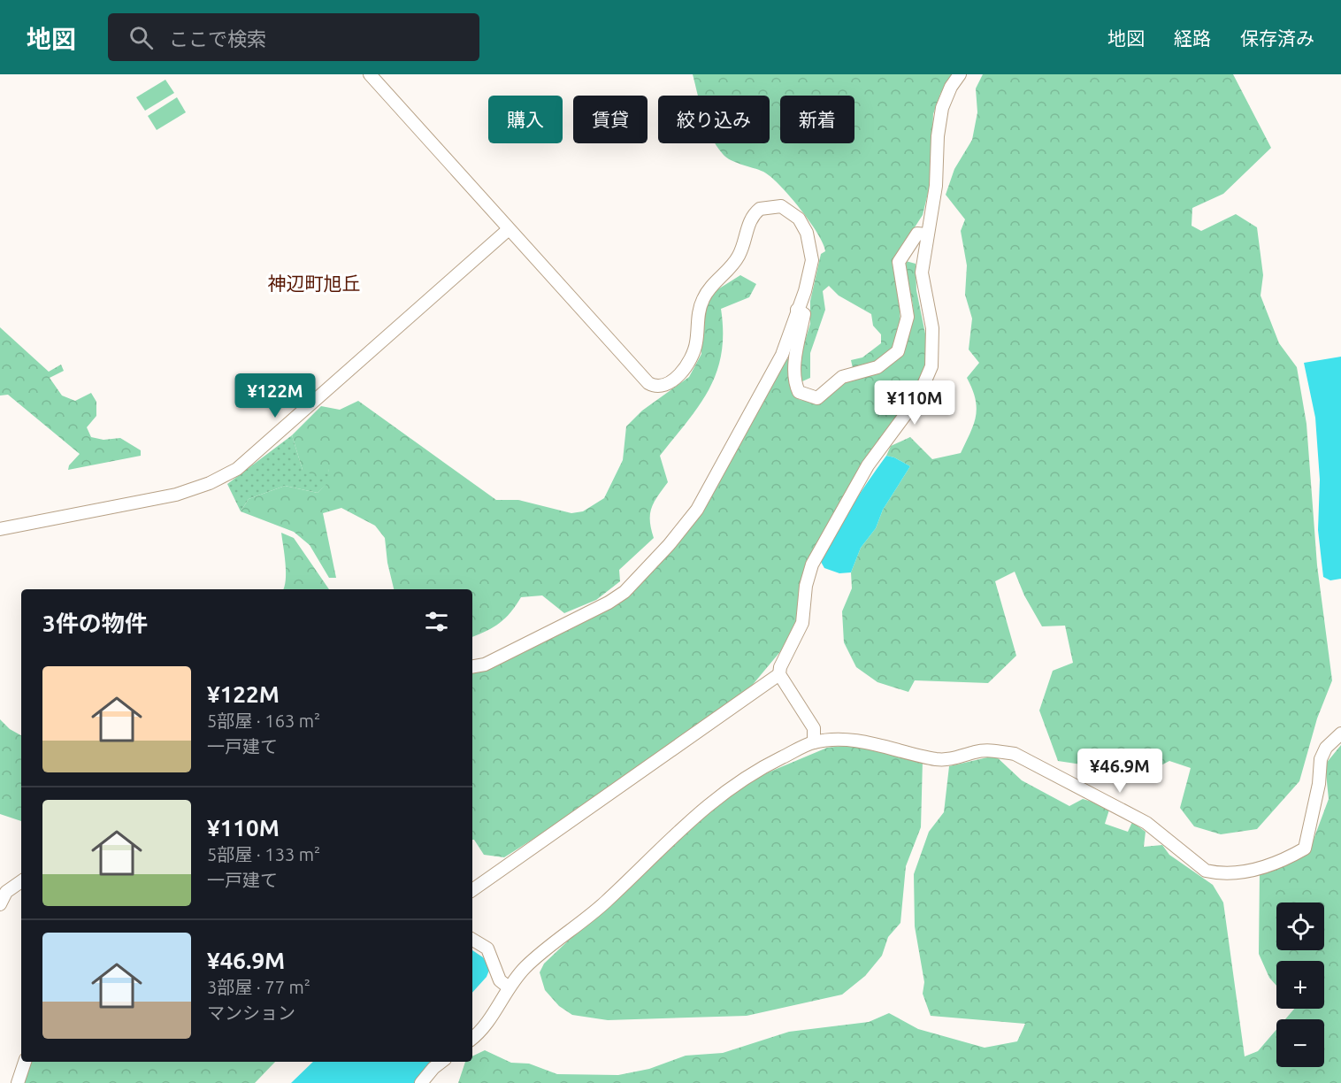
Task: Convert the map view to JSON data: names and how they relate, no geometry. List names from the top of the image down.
{
  "districts": ["神辺町旭丘"],
  "page": {
    "header": "地図",
    "search": "ここで検索",
    "nav": ["地図", "経路", "保存済み"],
    "chip": [
      "購入",
      "賃貸",
      "絞り込み",
      "新着"
    ],
    "price": ["¥122M", "¥110M", "¥46.9M"],
    "heading": "3件の物件",
    "list": [
      {
        "name": "¥122M",
        "note": "5部屋 · 163 m² · 一戸建て"
      },
      {
        "name": "¥110M",
        "note": "5部屋 · 133 m² · 一戸建て"
      },
      {
        "name": "¥46.9M",
        "note": "3部屋 · 77 m² · マンション"
      }
    ],
    "map_buttons": ["+", "−"]
  }
}
